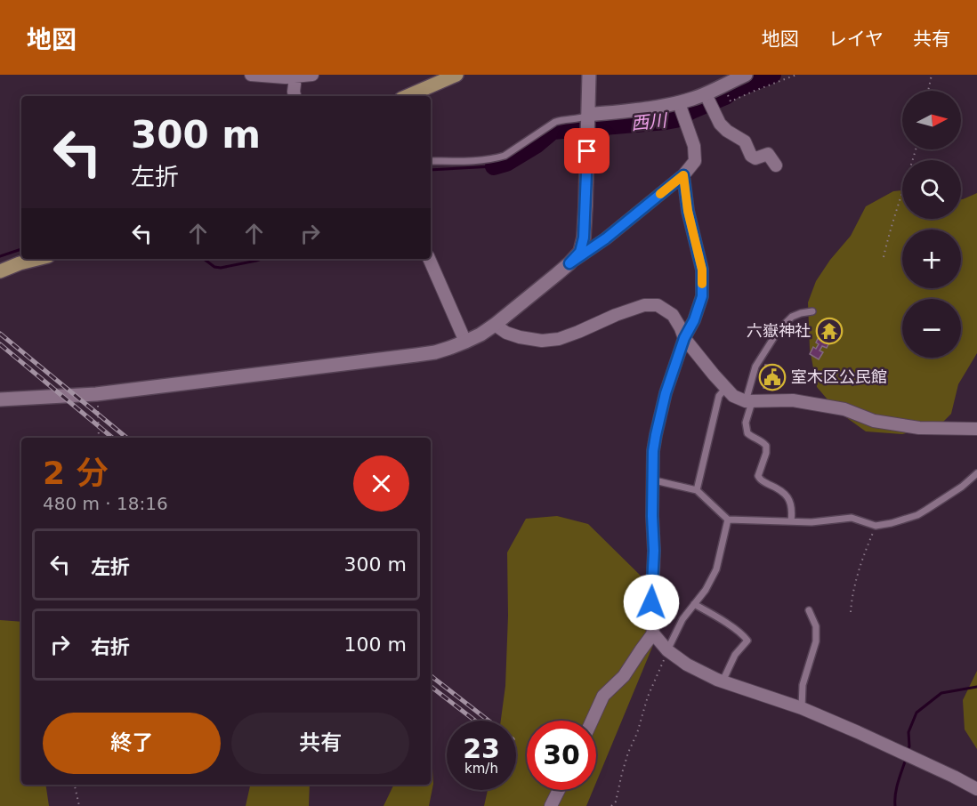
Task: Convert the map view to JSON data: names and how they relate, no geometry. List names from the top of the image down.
{
  "water": ["西川"],
  "places": {
    "temple": ["六嶽神社"],
    "public building": ["室木区公民館"]
  },
  "north": "right",
  "page": {
    "header": "地図",
    "nav": ["地図", "レイヤ", "共有"],
    "map_buttons": ["+", "−"],
    "turn": ["300 m", "左折"],
    "heading": ["2 分", "480 m · 18:16"],
    "list": [
      {
        "name": "左折",
        "value": "300 m"
      },
      {
        "name": "右折",
        "value": "100 m"
      }
    ],
    "buttons": ["終了", "共有"],
    "speed": "23 km/h",
    "limit": "30"
  }
}
